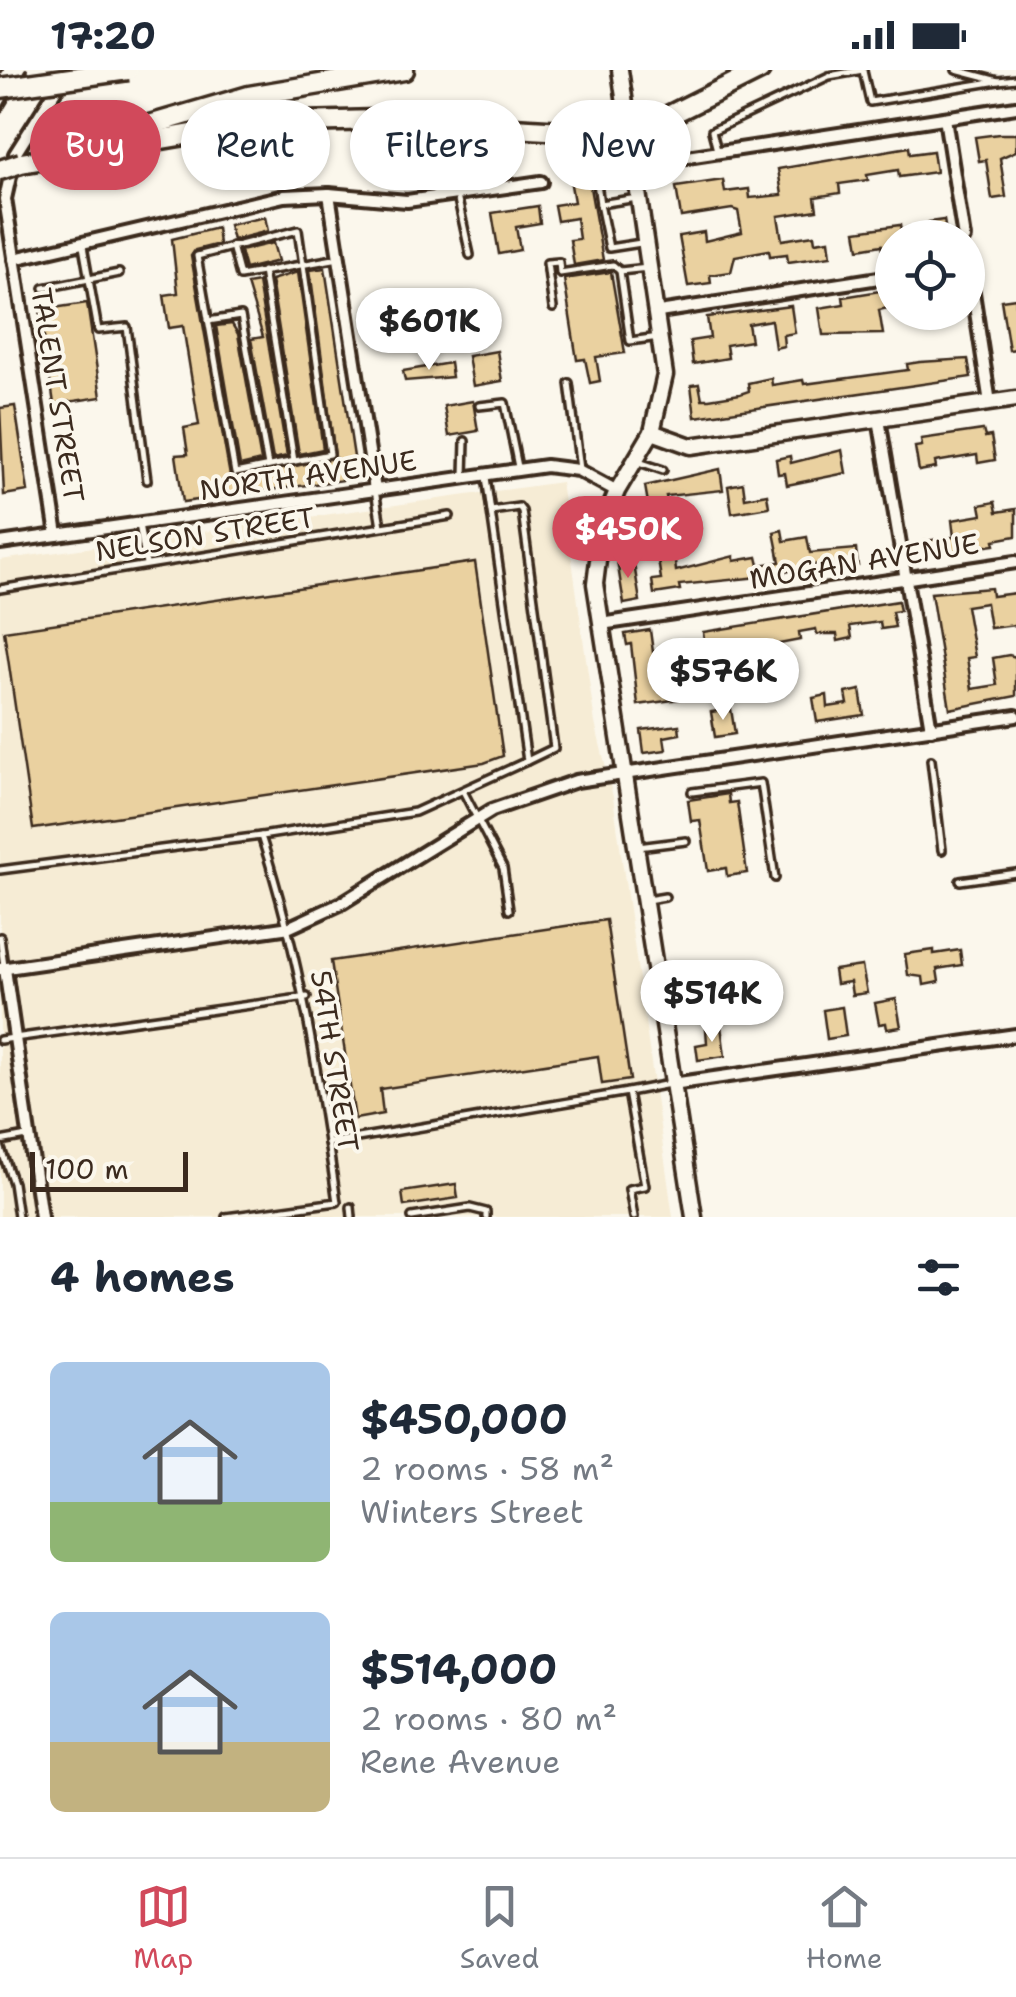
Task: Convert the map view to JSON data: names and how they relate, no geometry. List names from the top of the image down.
{
  "streets": {
    "street": ["TALENT STREET", "NORTH AVENUE", "MOGAN AVENUE"],
    "lane": ["NELSON STREET", "54TH STREET"]
  },
  "crossings": [
    ["TALENT STREET", "NORTH AVENUE"]
  ],
  "scale_bar": "100 m",
  "page": {
    "status": "17:20",
    "chip": [
      "Buy",
      "Rent",
      "Filters",
      "New"
    ],
    "price": [
      "$601K",
      "$450K",
      "$576K",
      "$514K"
    ],
    "scale": "100 m",
    "heading": "4 homes",
    "list": [
      {
        "name": "$450,000",
        "note": "2 rooms · 58 m² · Winters Street"
      },
      {
        "name": "$514,000",
        "note": "2 rooms · 80 m² · Rene Avenue"
      }
    ],
    "tabs": ["Map", "Saved", "Home"]
  }
}
